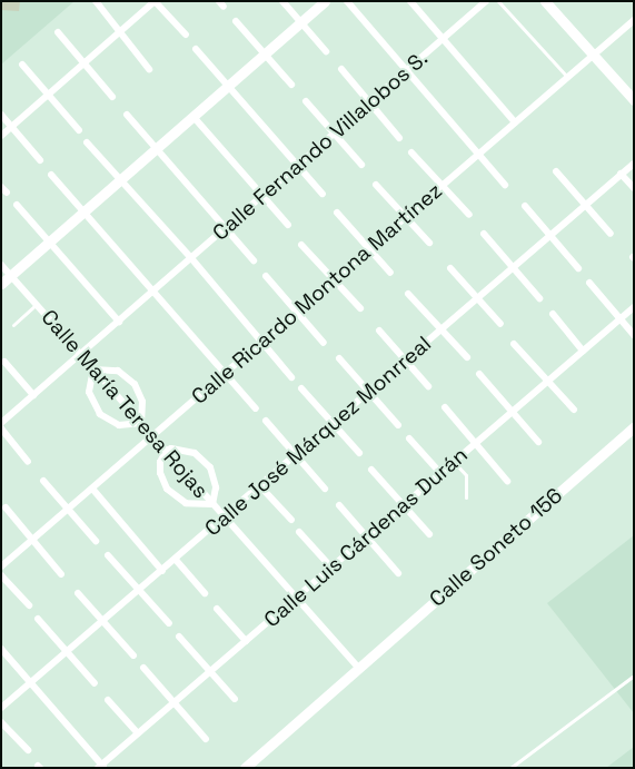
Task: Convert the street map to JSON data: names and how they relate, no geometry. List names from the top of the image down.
{
  "streets": {
    "street": [
      "Calle Fernando Villalobos S.",
      "Calle Ricardo Montona Martínez",
      "Calle María Teresa Rojas",
      "Calle José Márquez Monrreal",
      "Calle Luis Cárdenas Durán",
      "Calle Soneto 156"
    ]
  },
  "crossings": [
    ["Calle Fernando Villalobos S.", "Calle María Teresa Rojas"],
    ["Calle Ricardo Montona Martínez", "Calle María Teresa Rojas"],
    ["Calle María Teresa Rojas", "Calle José Márquez Monrreal"],
    ["Calle María Teresa Rojas", "Calle Luis Cárdenas Durán"],
    ["Calle María Teresa Rojas", "Calle Soneto 156"]
  ]
}
